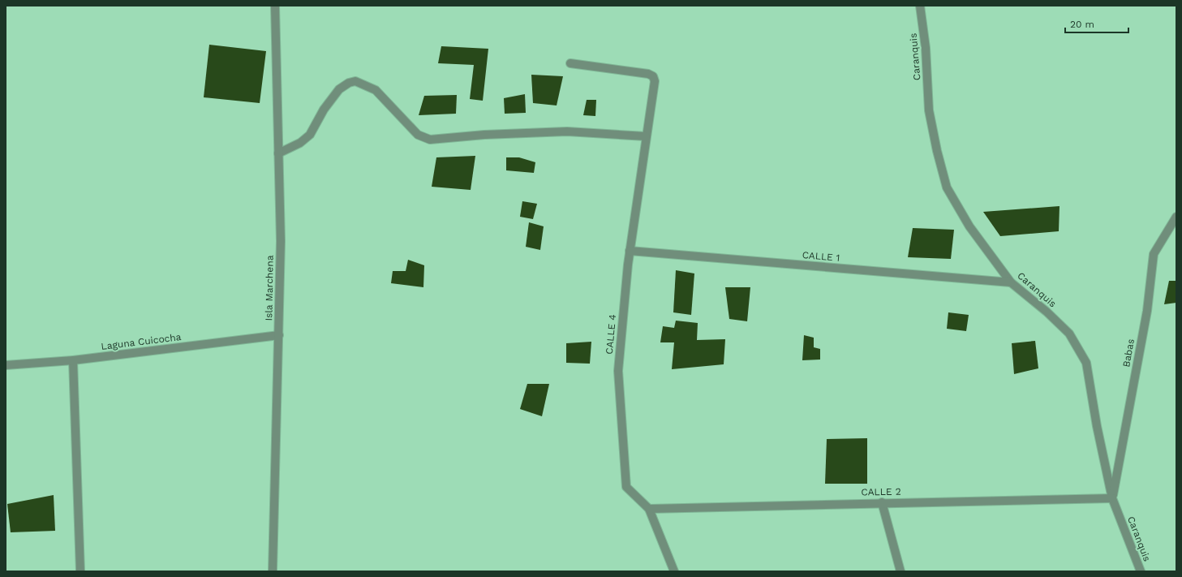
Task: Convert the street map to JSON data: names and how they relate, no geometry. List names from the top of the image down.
{
  "streets": {
    "street": [
      "Caranquis",
      "CALLE 1",
      "Isla Marchena",
      "CALLE 4",
      "Laguna Cuicocha",
      "Babas",
      "CALLE 2"
    ]
  },
  "crossings": [
    ["Caranquis", "CALLE 1"],
    ["Caranquis", "Babas"],
    ["Caranquis", "CALLE 2"],
    ["CALLE 1", "CALLE 4"],
    ["Isla Marchena", "Laguna Cuicocha"],
    ["CALLE 4", "CALLE 2"],
    ["Babas", "CALLE 2"]
  ],
  "scale_bar": "20 m"
}
